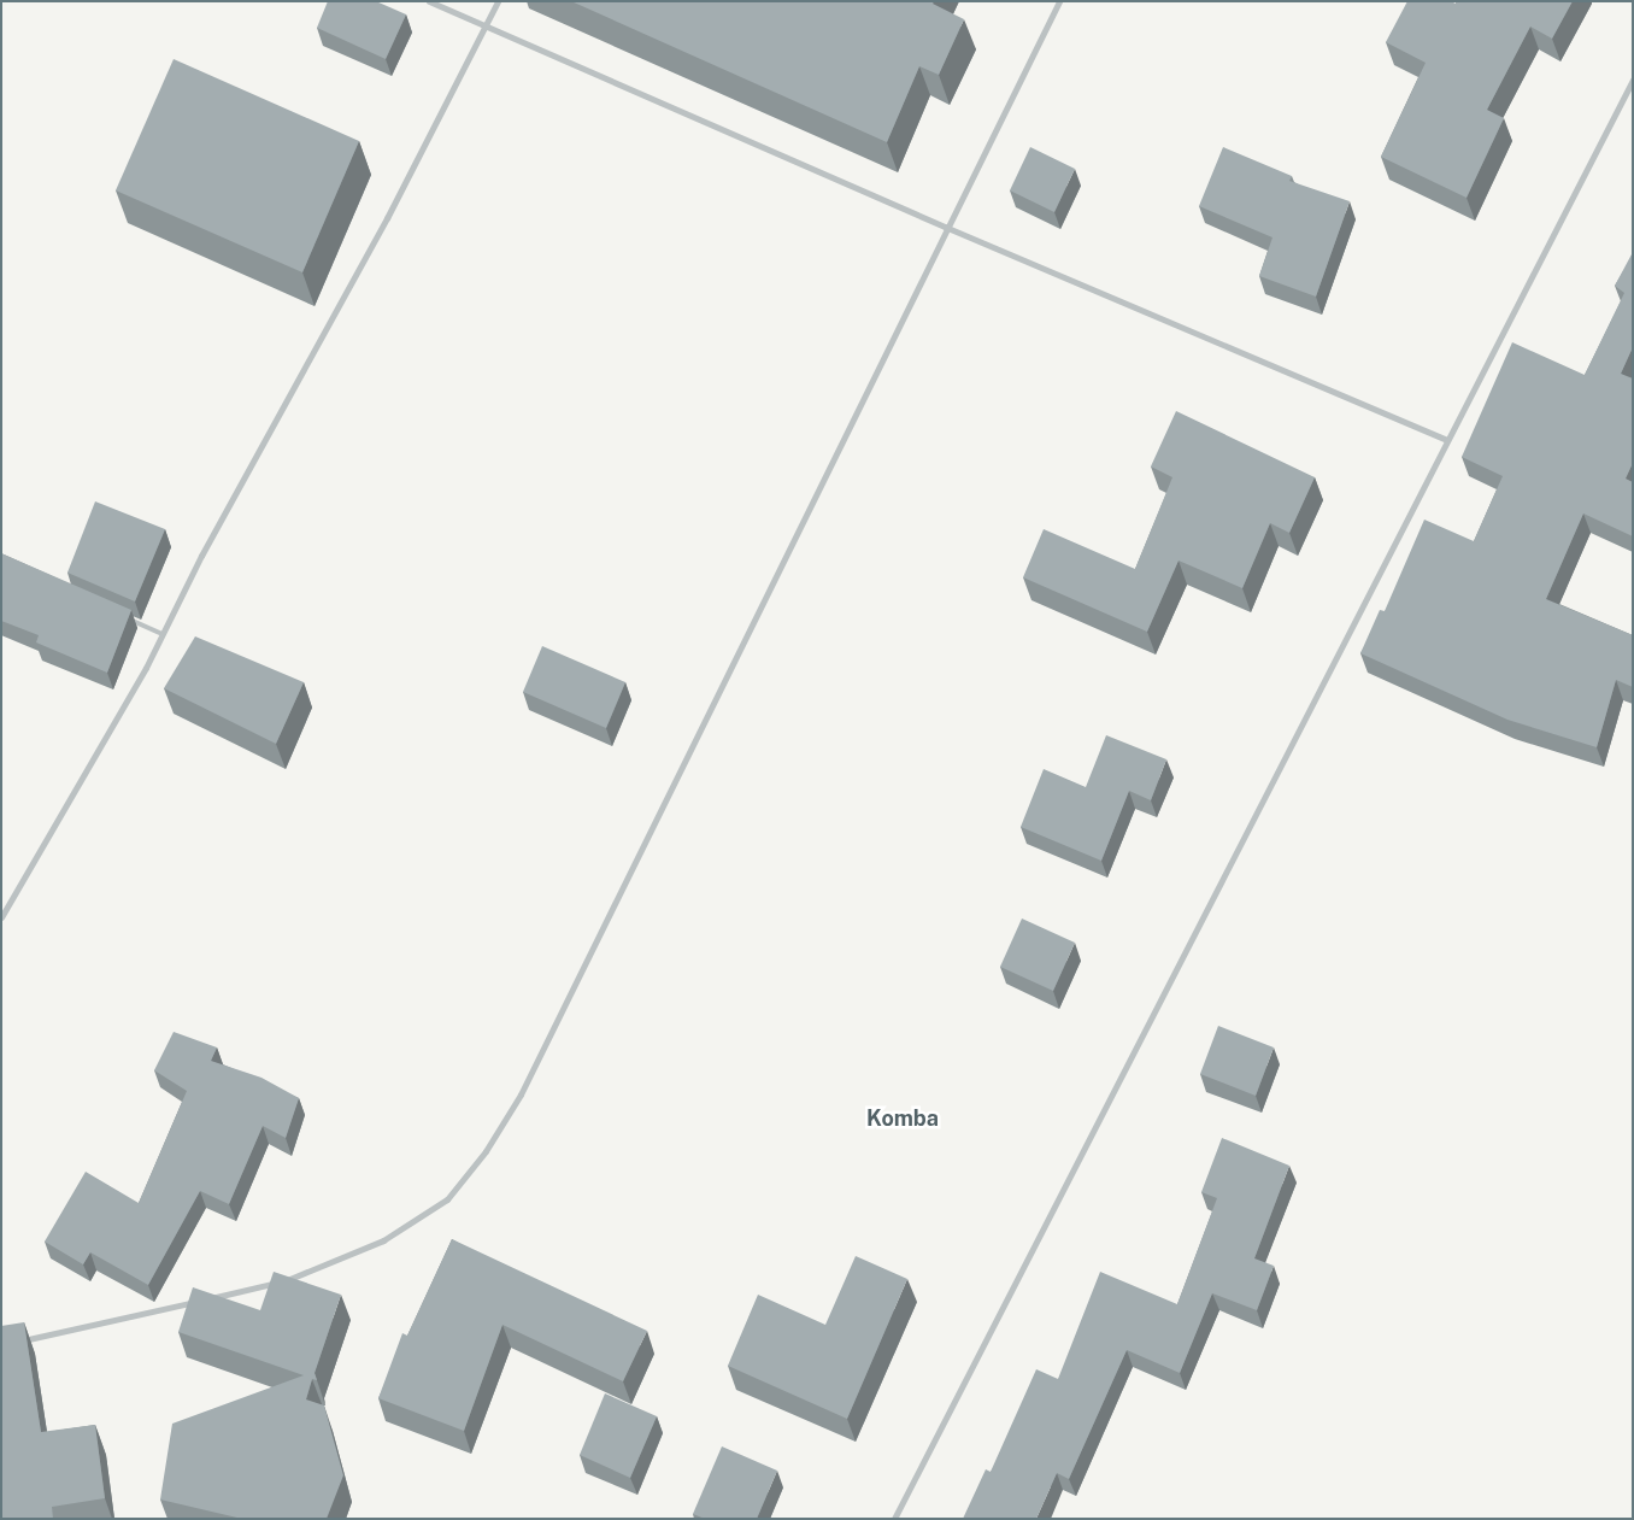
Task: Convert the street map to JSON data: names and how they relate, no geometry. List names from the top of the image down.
{
  "districts": ["Komba"]
}
